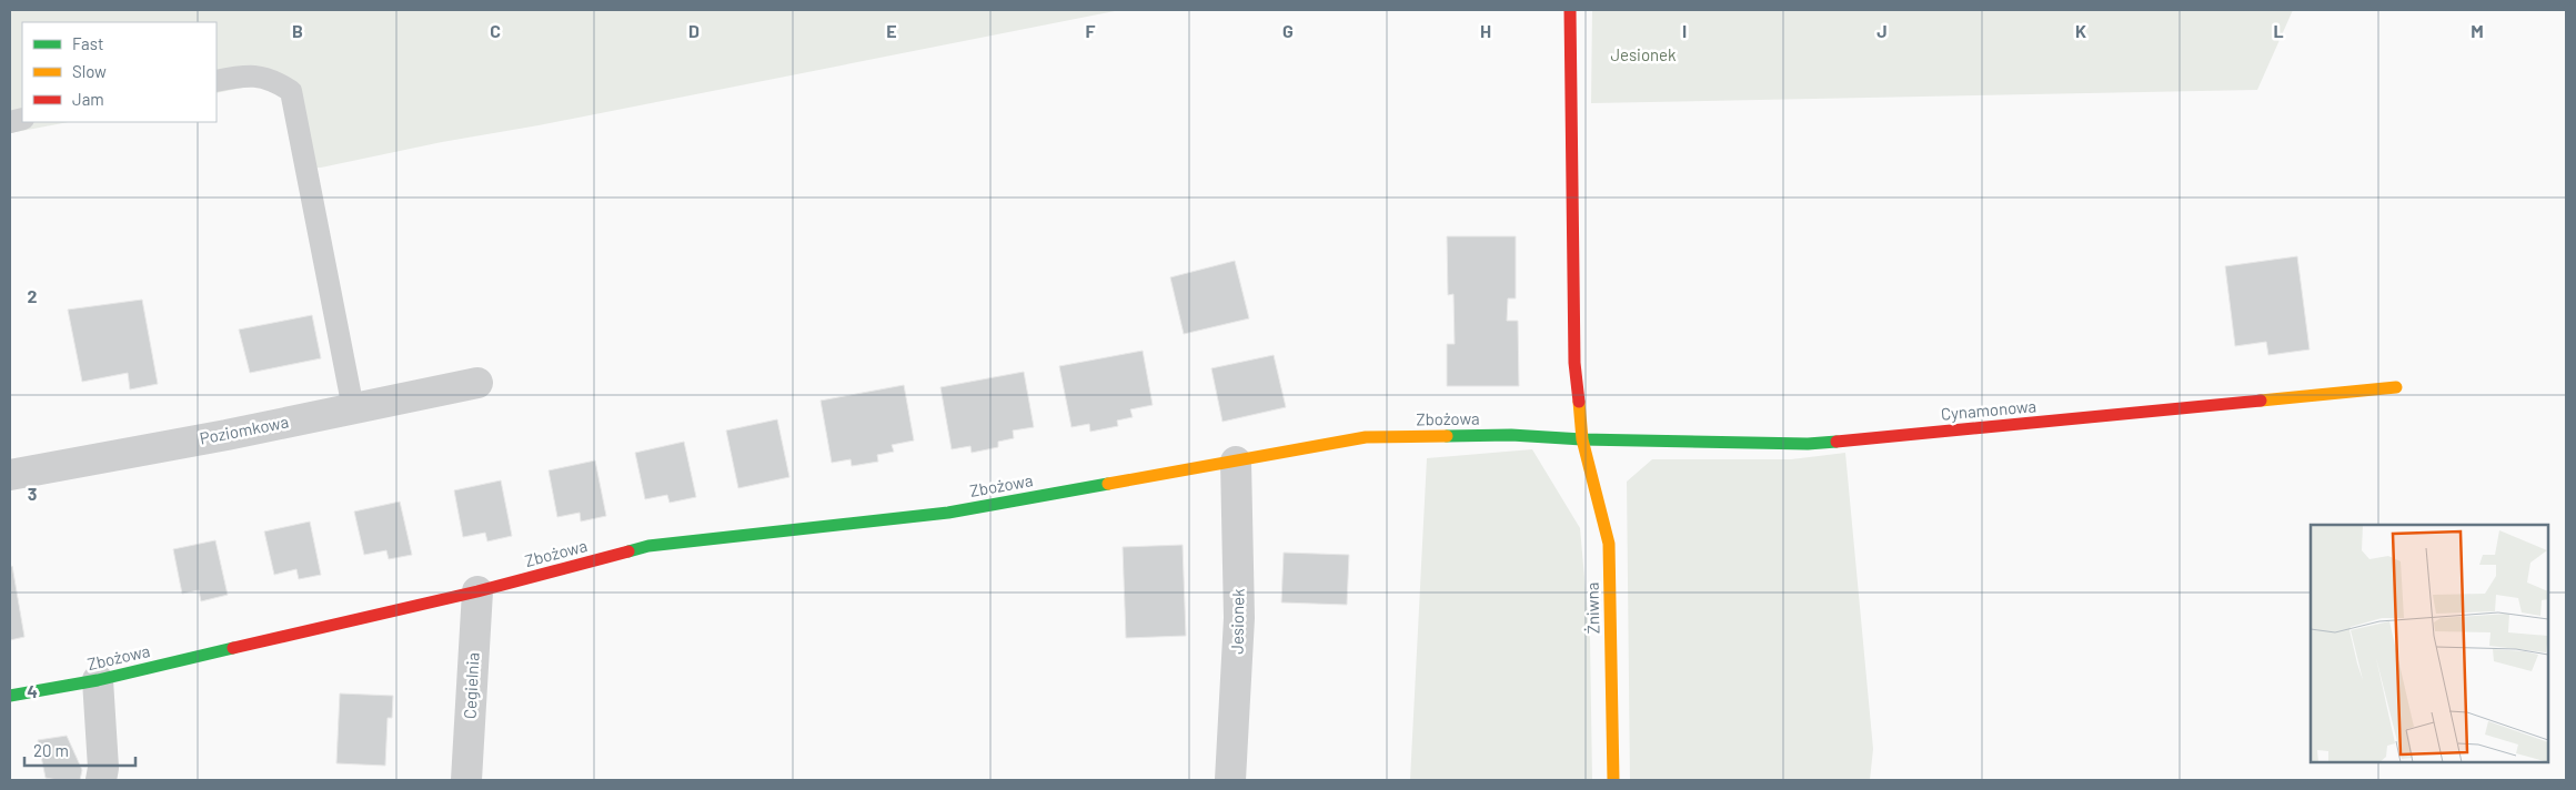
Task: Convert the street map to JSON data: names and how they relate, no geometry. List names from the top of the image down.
{
  "streets": {
    "street": [
      "Cynamonowa",
      "Zbożowa",
      "Poziomkowa",
      "Żniwna",
      "Jesionek",
      "Cegielnia"
    ]
  },
  "crossings": [
    ["Cynamonowa", "Zbożowa"],
    ["Cynamonowa", "Żniwna"],
    ["Zbożowa", "Żniwna"],
    ["Zbożowa", "Jesionek"],
    ["Zbożowa", "Cegielnia"]
  ],
  "parks": ["Jesionek"],
  "legend": ["Fast", "Slow", "Jam"],
  "scale_bar": "20 m",
  "grid": {
    "columns": [
      "B",
      "C",
      "D",
      "E",
      "F",
      "G",
      "H",
      "I",
      "J",
      "K",
      "L",
      "M"
    ],
    "rows": ["2", "3", "4"]
  }
}
